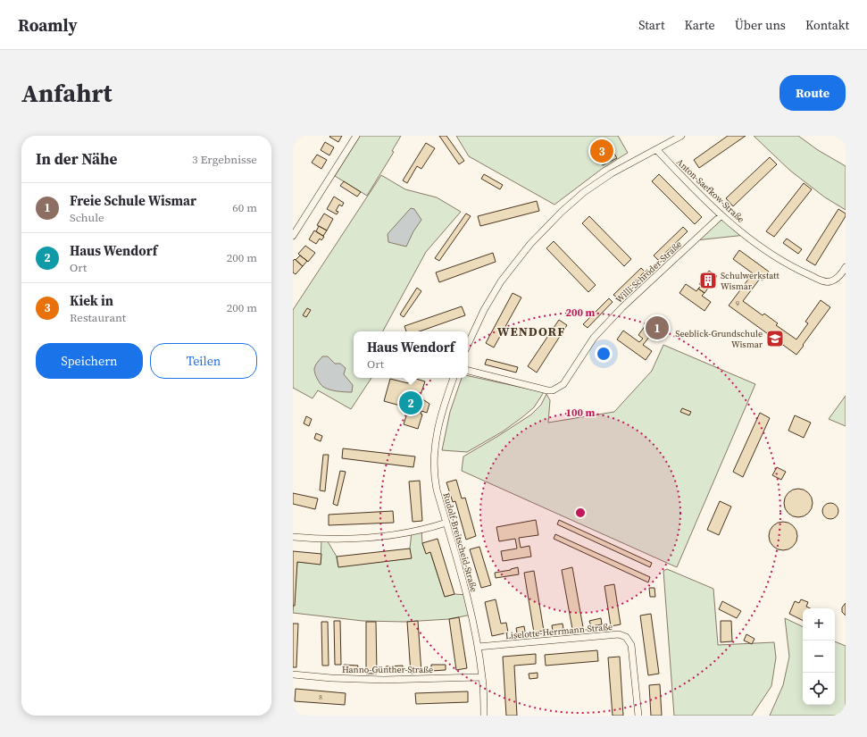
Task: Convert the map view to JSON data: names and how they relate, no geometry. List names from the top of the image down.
{
  "streets": {
    "street": [
      "Anton-Saefkow-Straße",
      "Willi-Schröder-Straße",
      "Rudolf-Breitscheid-Straße",
      "Liselotte-Herrmann-Straße",
      "Hanno-Günther-Straße"
    ]
  },
  "crossings": [
    ["Anton-Saefkow-Straße", "Willi-Schröder-Straße"],
    ["Rudolf-Breitscheid-Straße", "Liselotte-Herrmann-Straße"],
    ["Rudolf-Breitscheid-Straße", "Hanno-Günther-Straße"]
  ],
  "districts": ["WENDORF"],
  "places": {
    "building": ["Schulwerkstatt Wismar"],
    "school or university": ["Seeblick-Grundschule Wismar"]
  },
  "house_numbers": ["9", "8"],
  "page": {
    "header": "Roamly",
    "nav": [
      "Start",
      "Karte",
      "Über uns",
      "Kontakt"
    ],
    "buttons": [
      "Route",
      ["Speichern", "Teilen"]
    ],
    "title": "Anfahrt",
    "heading": ["In der Nähe", "3 Ergebnisse"],
    "pins": ["3", "1", "2"],
    "list": [
      {
        "mark": "1",
        "name": "Freie Schule Wismar",
        "note": "Schule",
        "value": "60 m"
      },
      {
        "mark": "2",
        "name": "Haus Wendorf",
        "note": "Ort",
        "value": "200 m"
      },
      {
        "mark": "3",
        "name": "Kiek in",
        "note": "Restaurant",
        "value": "200 m"
      }
    ],
    "popup": ["Haus Wendorf", "Ort"],
    "map_buttons": ["+", "−"]
  },
  "rings": ["200 m", "100 m"]
}
